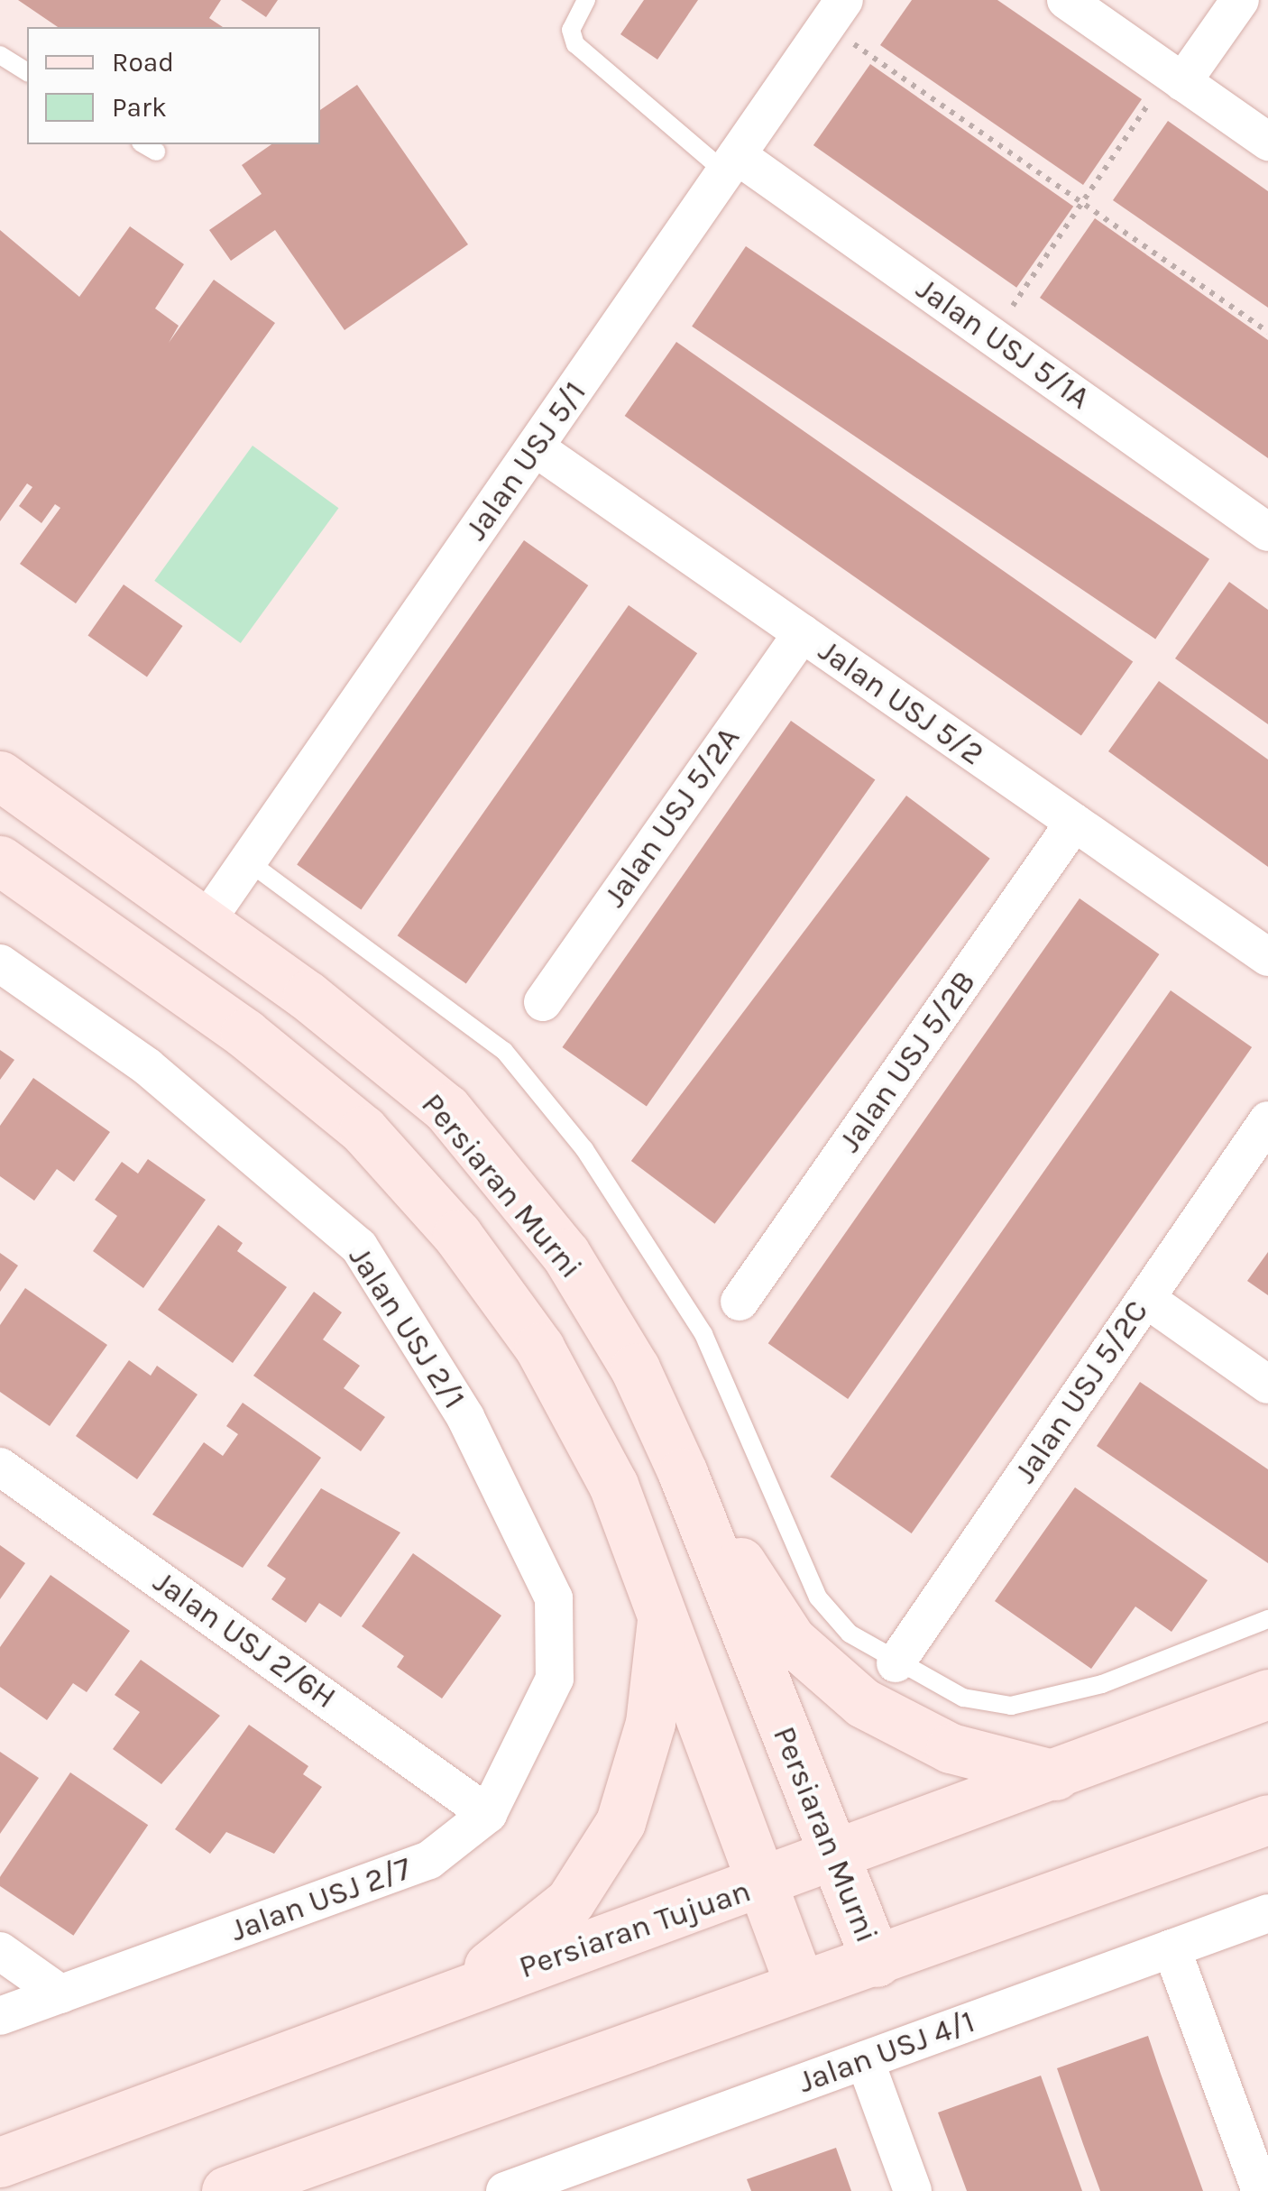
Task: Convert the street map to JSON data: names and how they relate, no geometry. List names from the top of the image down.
{
  "streets": {
    "main road": ["Persiaran Murni", "Persiaran Tujuan"],
    "street": [
      "Jalan USJ 5/1A",
      "Jalan USJ 5/1",
      "Jalan USJ 5/2",
      "Jalan USJ 5/2A",
      "Jalan USJ 5/2B",
      "Jalan USJ 2/1",
      "Jalan USJ 5/2C",
      "Jalan USJ 2/6H",
      "Jalan USJ 2/7",
      "Jalan USJ 4/1"
    ]
  },
  "crossings": [
    ["Jalan USJ 5/1A", "Jalan USJ 5/1"],
    ["Jalan USJ 5/1", "Jalan USJ 5/2"],
    ["Jalan USJ 5/1", "Persiaran Murni"],
    ["Jalan USJ 5/2", "Jalan USJ 5/2A"],
    ["Jalan USJ 5/2", "Jalan USJ 5/2B"],
    ["Persiaran Murni", "Persiaran Tujuan"],
    ["Jalan USJ 2/1", "Jalan USJ 2/7"],
    ["Jalan USJ 2/6H", "Jalan USJ 2/7"]
  ],
  "legend": ["Road", "Park"]
}
